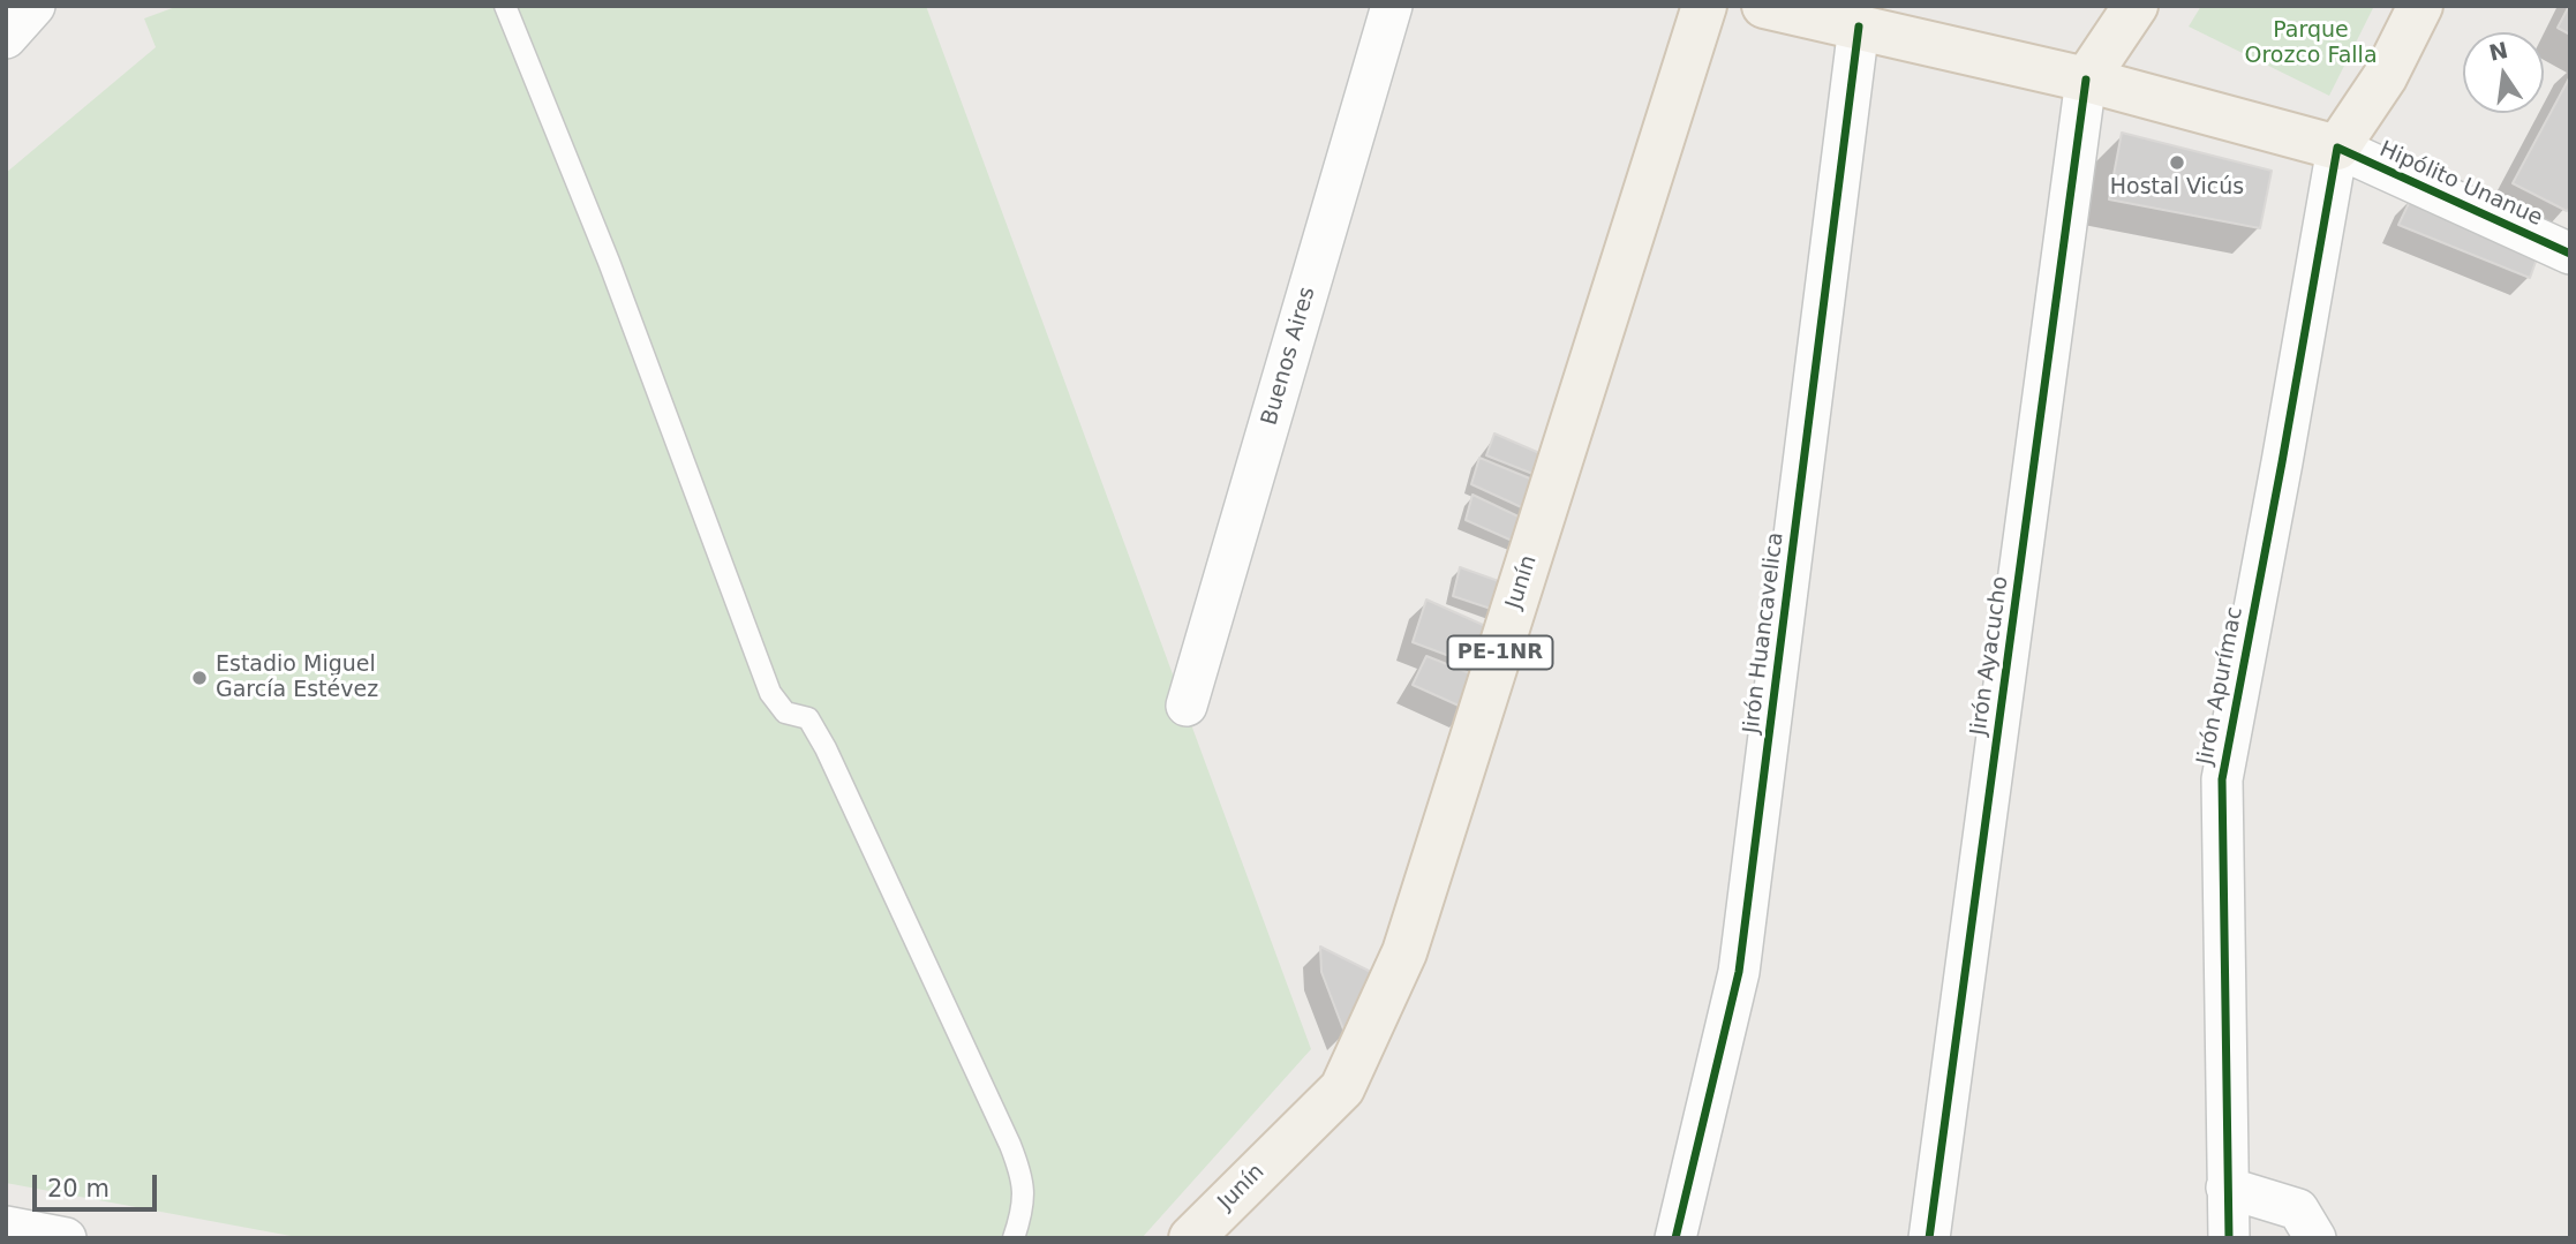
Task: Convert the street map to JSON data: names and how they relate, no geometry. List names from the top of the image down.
{
  "streets": {
    "main road": ["Hipólito Unanue", "Junín", "PE-1NR"],
    "street": [
      "Buenos Aires",
      "Jirón Huancavelica",
      "Jirón Ayacucho",
      "Jirón Apurímac"
    ]
  },
  "crossings": [
    ["Hipólito Unanue", "Jirón Huancavelica"],
    ["Hipólito Unanue", "Jirón Ayacucho"],
    ["Hipólito Unanue", "Jirón Apurímac"]
  ],
  "parks": ["Parque Orozco Falla"],
  "places": ["Hostal Vicús", "Estadio Miguel García Estévez"],
  "scale_bar": "20 m",
  "north": "top"
}
